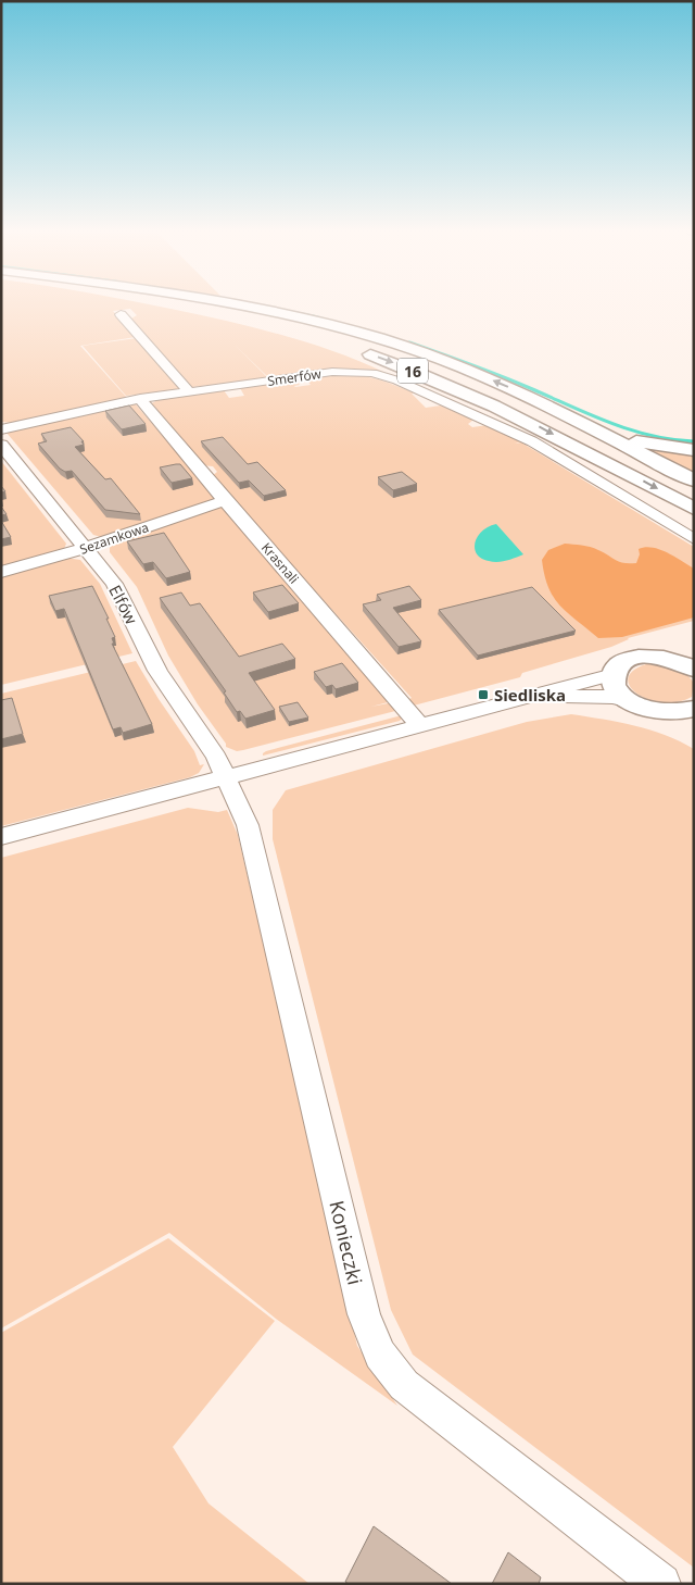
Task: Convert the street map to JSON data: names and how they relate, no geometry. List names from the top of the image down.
{
  "streets": {
    "main road": ["16"],
    "street": [
      "Smerfów",
      "Sezamkowa",
      "Krasnali",
      "Elfów",
      "Konieczki"
    ]
  },
  "crossings": [
    ["Smerfów", "Krasnali"],
    ["Sezamkowa", "Krasnali"],
    ["Sezamkowa", "Elfów"],
    ["Elfów", "Konieczki"]
  ],
  "places": {
    "transit": ["Siedliska"]
  }
}
